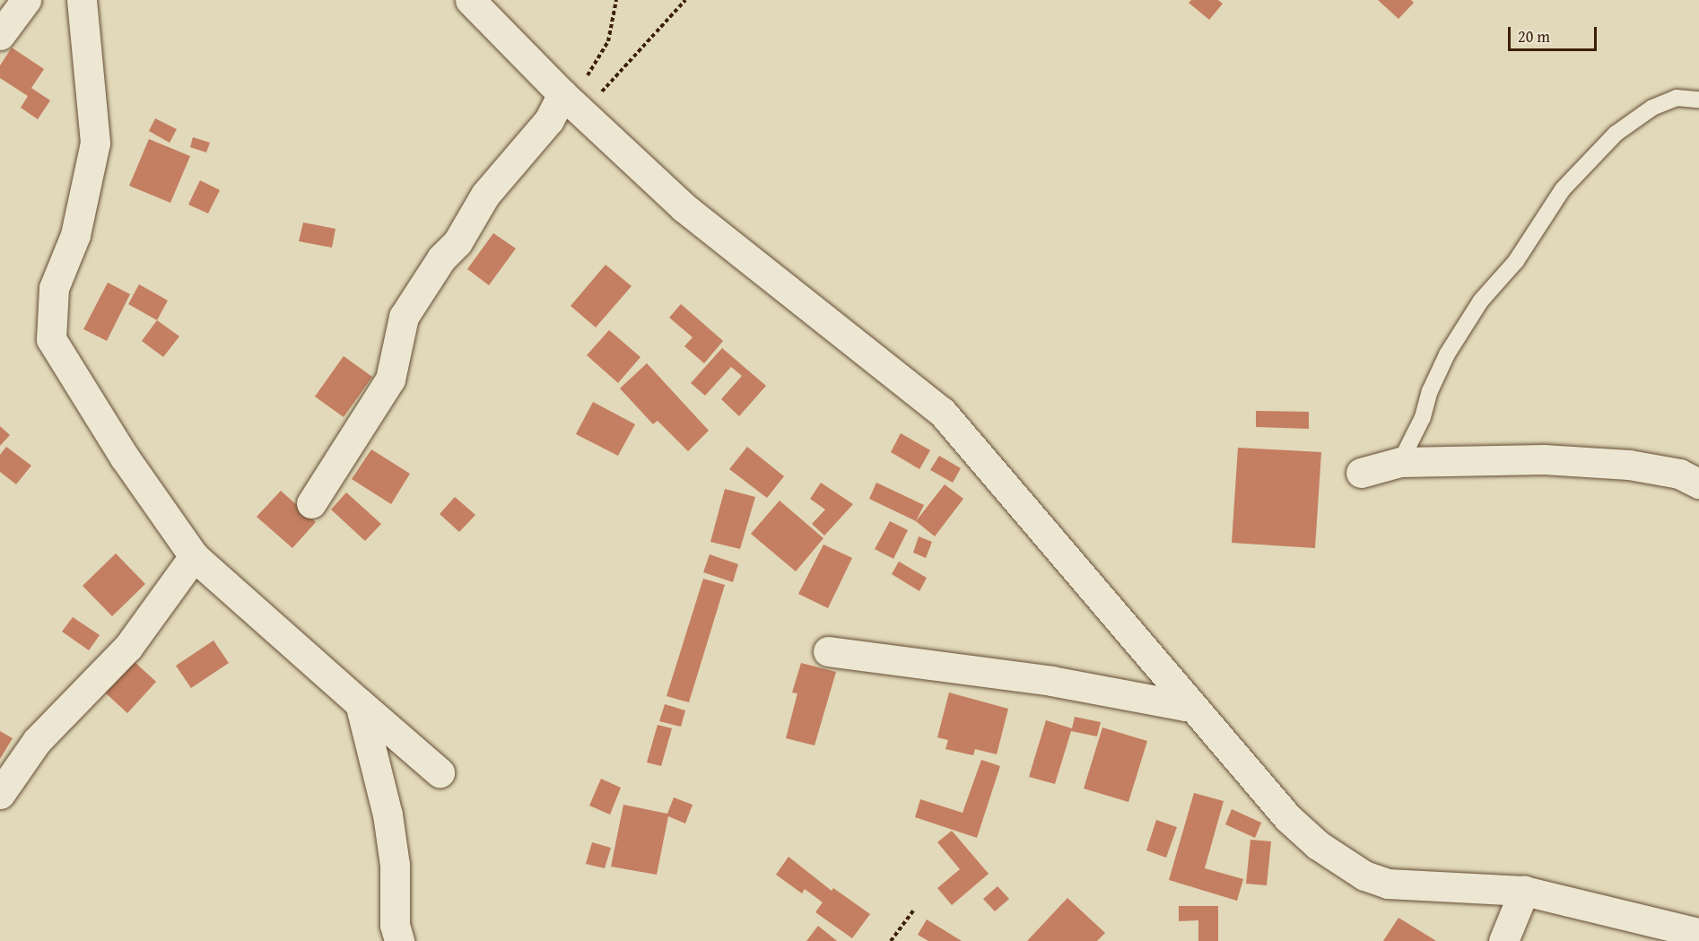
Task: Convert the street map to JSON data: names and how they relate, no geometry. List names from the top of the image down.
{
  "scale_bar": "20 m"
}
